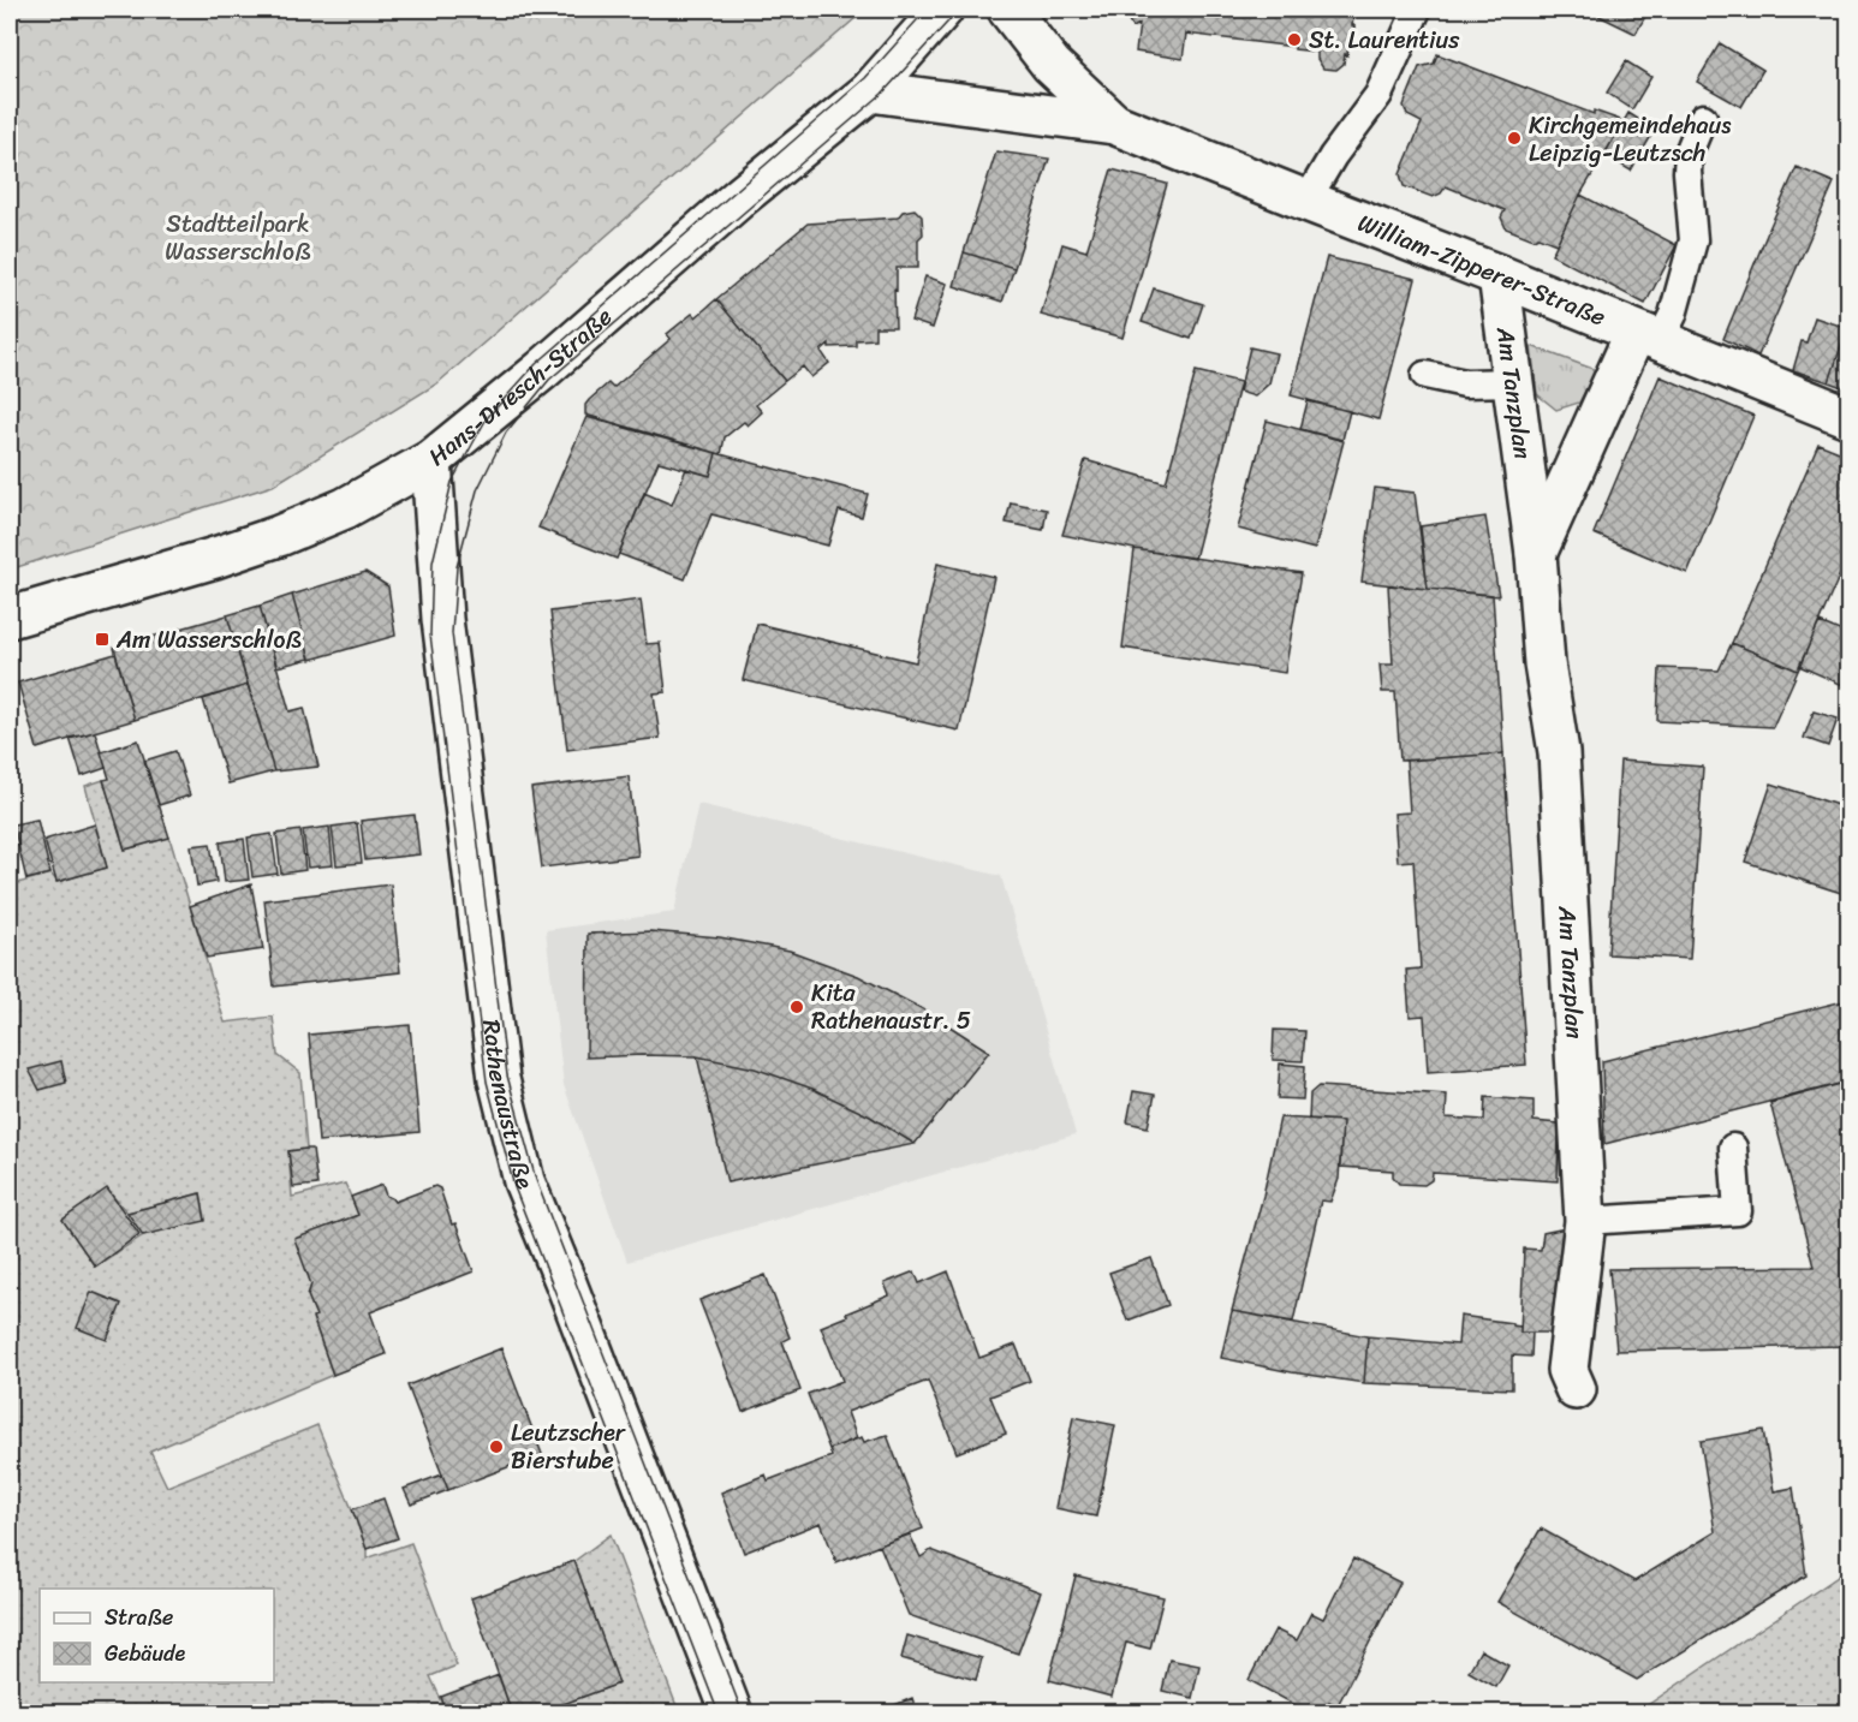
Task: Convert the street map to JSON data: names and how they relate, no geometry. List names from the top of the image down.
{
  "streets": {
    "street": [
      "William-Zipperer-Straße",
      "Hans-Driesch-Straße",
      "Am Tanzplan",
      "Rathenaustraße"
    ]
  },
  "crossings": [
    ["William-Zipperer-Straße", "Hans-Driesch-Straße"],
    ["William-Zipperer-Straße", "Am Tanzplan"],
    ["Hans-Driesch-Straße", "Rathenaustraße"]
  ],
  "parks": ["Stadtteilpark Wasserschloß"],
  "places": {
    "other": [
      "St. Laurentius",
      "Kirchgemeindehaus Leipzig-Leutzsch",
      "Kita Rathenaustr. 5",
      "Leutzscher Bierstube"
    ],
    "transit": ["Am Wasserschloß"]
  },
  "legend": ["Straße", "Gebäude"]
}
